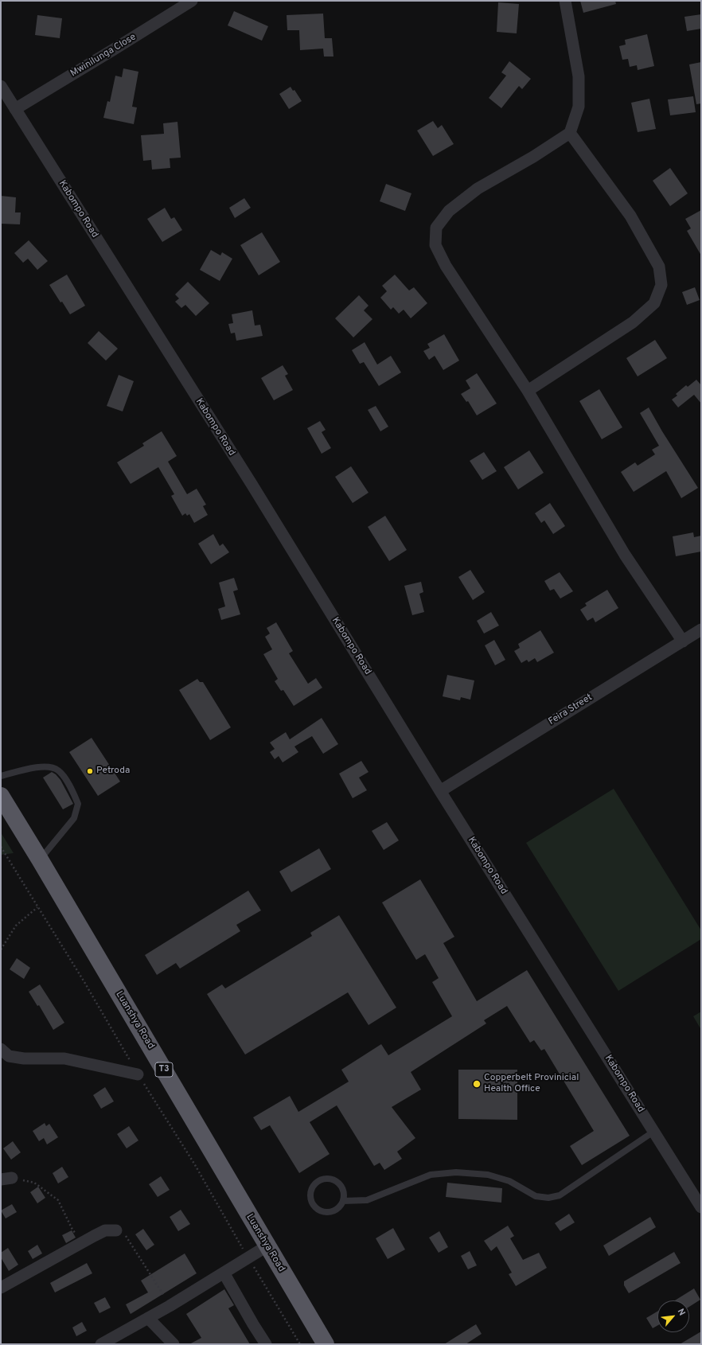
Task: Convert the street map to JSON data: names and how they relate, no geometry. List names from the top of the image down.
{
  "streets": {
    "highway": ["Luanshya Road", "T3"],
    "street": ["Mwinilunga Close", "Kabompo Road", "Feira Street"]
  },
  "crossings": [
    ["Mwinilunga Close", "Kabompo Road"],
    ["Kabompo Road", "Feira Street"]
  ],
  "places": ["Petroda", "Copperbelt Provinicial Health Office"],
  "north": "top right"
}
